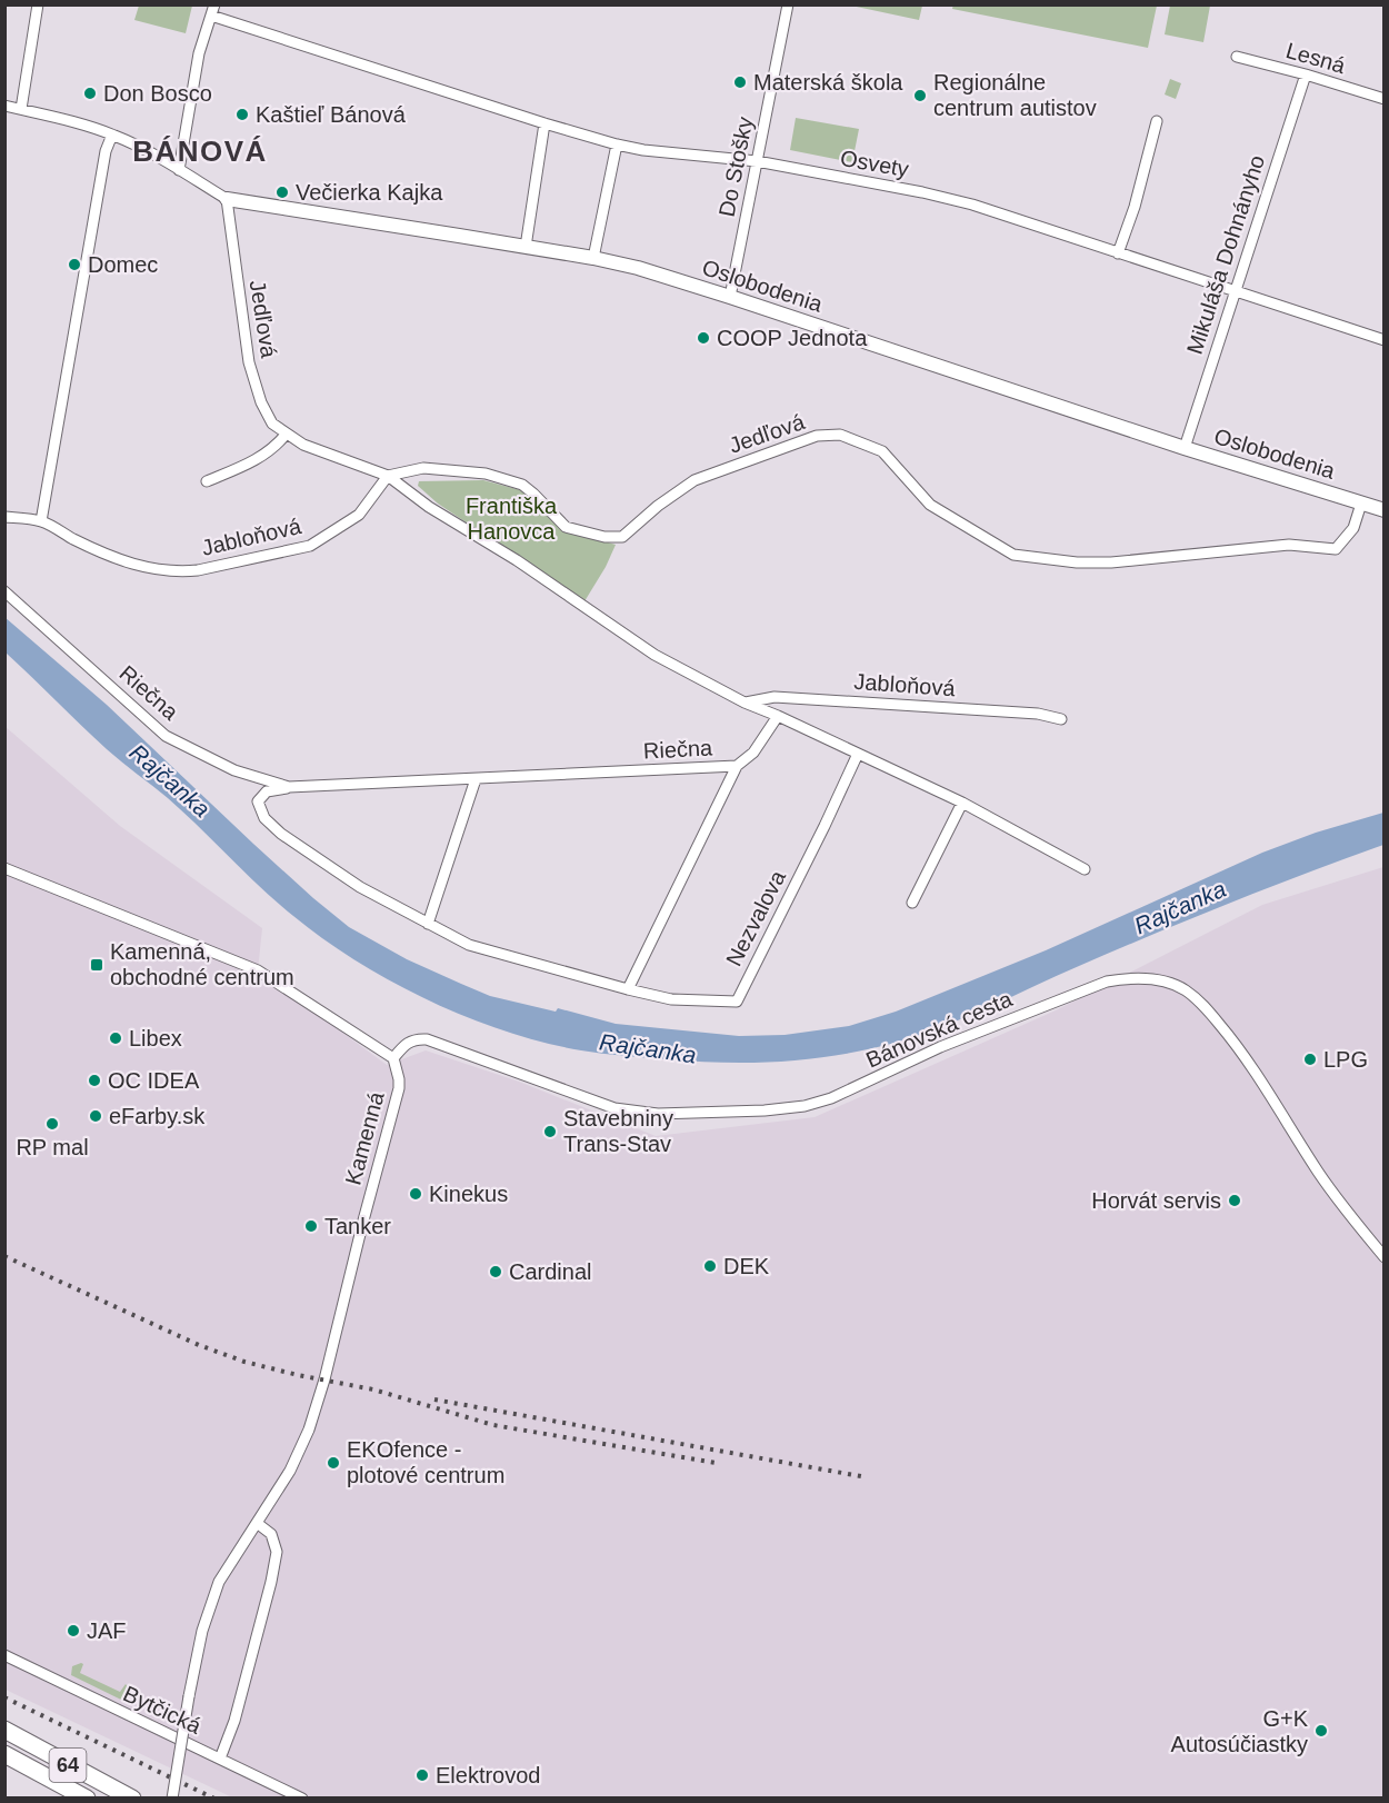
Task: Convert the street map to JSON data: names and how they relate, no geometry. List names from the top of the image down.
{
  "streets": {
    "main road": ["64"],
    "street": [
      "Lesná",
      "Osvety",
      "Do Stošky",
      "Mikuláša Dohnányho",
      "Oslobodenia",
      "Jedľová",
      "Jabloňová",
      "Riečna",
      "Nezvalova",
      "Bánovská cesta",
      "Kamenná",
      "Bytčická"
    ]
  },
  "crossings": [
    ["Lesná", "Mikuláša Dohnányho"],
    ["Osvety", "Do Stošky"],
    ["Osvety", "Mikuláša Dohnányho"],
    ["Do Stošky", "Oslobodenia"],
    ["Mikuláša Dohnányho", "Oslobodenia"],
    ["Oslobodenia", "Jedľová"],
    ["Jedľová", "Jabloňová"],
    ["Riečna", "Nezvalova"],
    ["Bánovská cesta", "Kamenná"]
  ],
  "districts": ["BÁNOVÁ"],
  "water": ["Rajčanka"],
  "parks": ["Františka Hanovca"],
  "places": {
    "other": [
      "Materská škola",
      "Don Bosco",
      "Regionálne centrum autistov",
      "Kaštieľ Bánová",
      "Večierka Kajka",
      "Domec",
      "COOP Jednota",
      "Libex",
      "LPG",
      "OC IDEA",
      "eFarby.sk",
      "RP mal",
      "Stavebniny Trans-Stav",
      "Kinekus",
      "Horvát servis",
      "Tanker",
      "DEK",
      "Cardinal",
      "EKOfence - plotové centrum",
      "JAF",
      "G+K Autosúčiastky",
      "Elektrovod"
    ],
    "transit": ["Kamenná, obchodné centrum"]
  }
}
